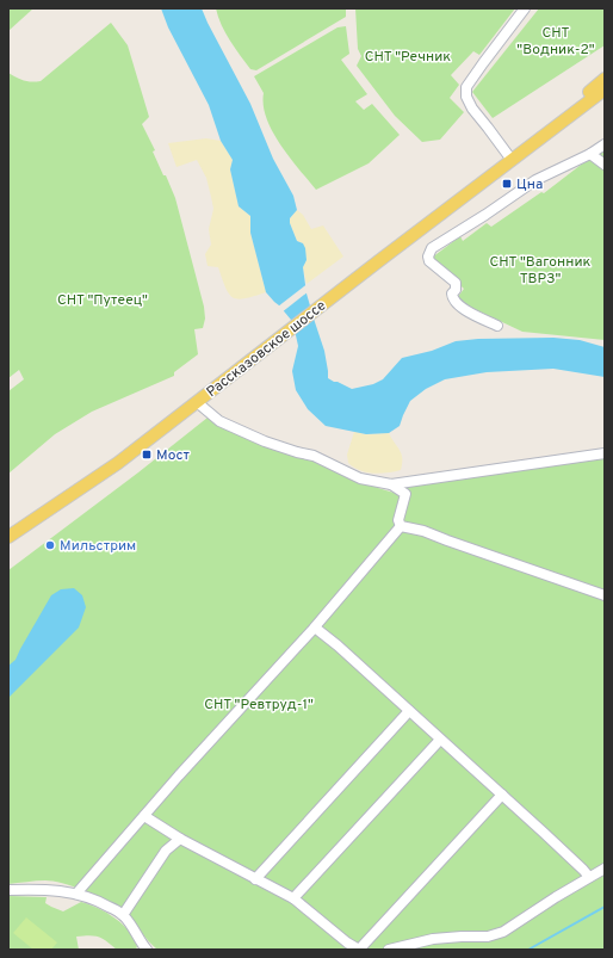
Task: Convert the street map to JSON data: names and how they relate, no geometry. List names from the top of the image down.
{
  "streets": {
    "main road": ["Рассказовское шоссе"]
  },
  "parks": [
    "СНТ \"Водник-2\"",
    "СНТ \"Речник",
    "СНТ \"Вагонник ТВРЗ\"",
    "СНТ \"Путеец\"",
    "СНТ \"Ревтруд-1\""
  ],
  "places": {
    "transit": ["Цна", "Мост"],
    "other": ["Мильстрим"]
  }
}
